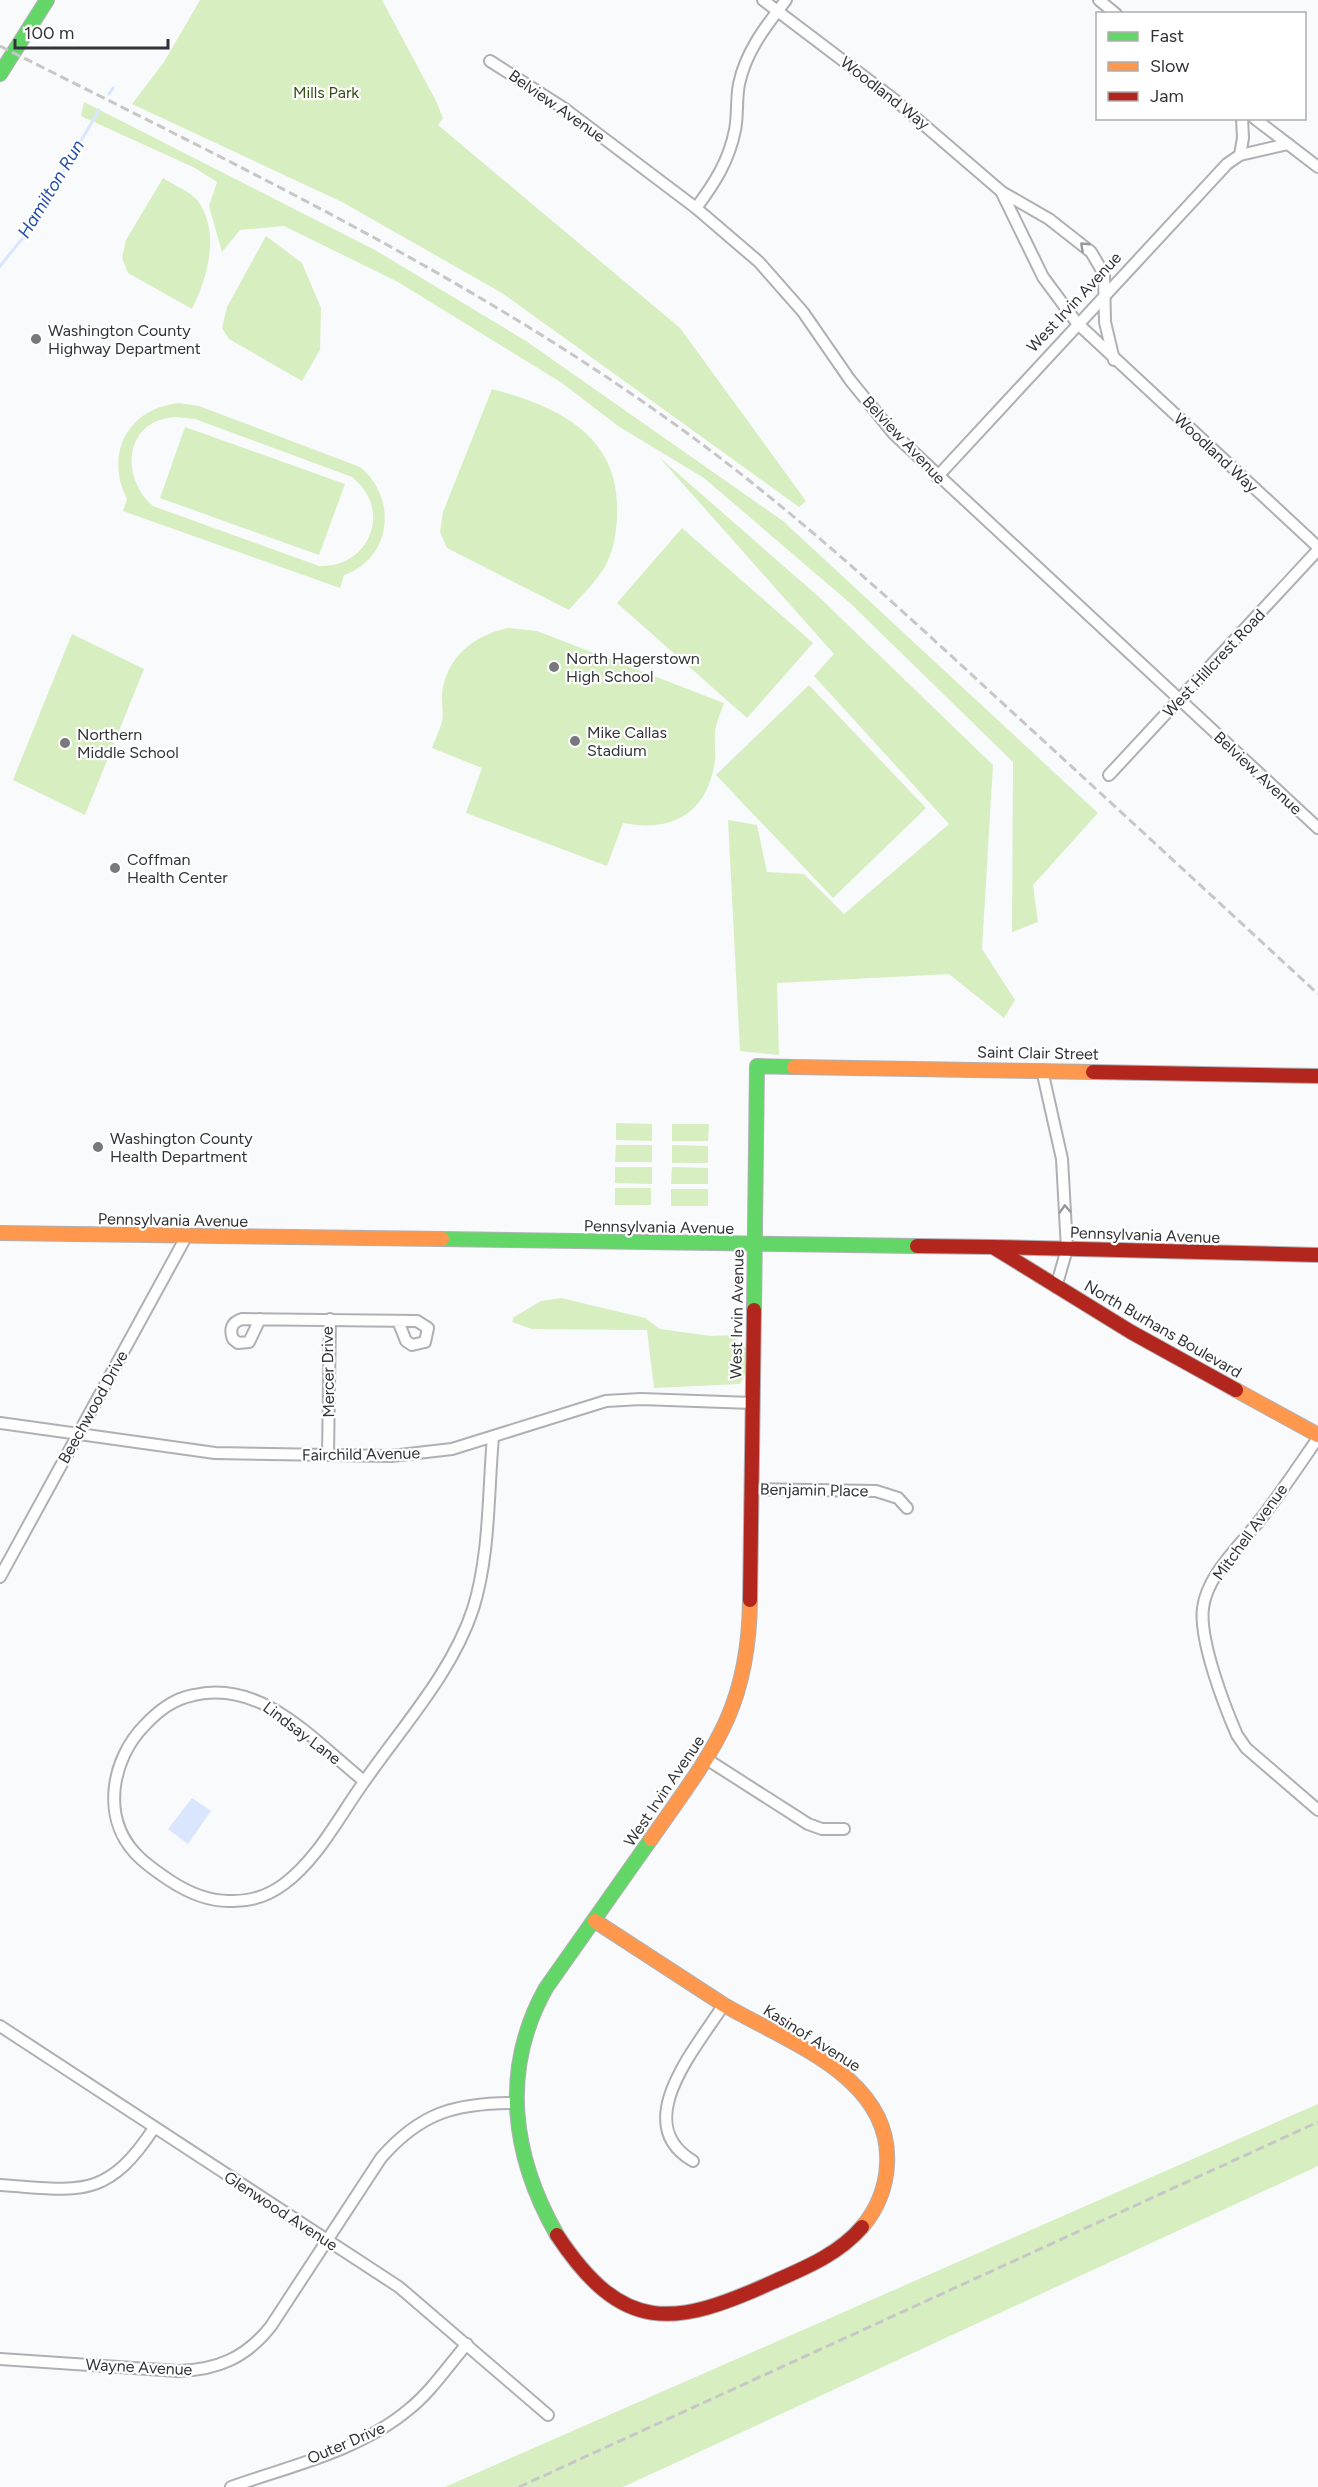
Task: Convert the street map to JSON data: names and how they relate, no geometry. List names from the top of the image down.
{
  "streets": {
    "street": [
      "Woodland Way",
      "Belview Avenue",
      "West Irvin Avenue",
      "West Hillcrest Road",
      "Saint Clair Street",
      "Pennsylvania Avenue",
      "North Burhans Boulevard",
      "Mercer Drive",
      "Beechwood Drive",
      "Fairchild Avenue",
      "Benjamin Place",
      "Mitchell Avenue",
      "Lindsay Lane",
      "Kasinof Avenue",
      "Glenwood Avenue",
      "Wayne Avenue",
      "Outer Drive"
    ]
  },
  "crossings": [
    ["Woodland Way", "West Irvin Avenue"],
    ["Woodland Way", "West Hillcrest Road"],
    ["Belview Avenue", "West Irvin Avenue"],
    ["Belview Avenue", "West Hillcrest Road"],
    ["West Irvin Avenue", "Saint Clair Street"],
    ["West Irvin Avenue", "Pennsylvania Avenue"],
    ["West Irvin Avenue", "Fairchild Avenue"],
    ["West Irvin Avenue", "Benjamin Place"],
    ["West Irvin Avenue", "Kasinof Avenue"],
    ["West Irvin Avenue", "Wayne Avenue"],
    ["Pennsylvania Avenue", "North Burhans Boulevard"],
    ["Pennsylvania Avenue", "Beechwood Drive"],
    ["North Burhans Boulevard", "Mitchell Avenue"],
    ["Mercer Drive", "Fairchild Avenue"],
    ["Beechwood Drive", "Fairchild Avenue"],
    ["Fairchild Avenue", "Lindsay Lane"],
    ["Glenwood Avenue", "Wayne Avenue"],
    ["Glenwood Avenue", "Outer Drive"]
  ],
  "water": ["Hamilton Run"],
  "parks": ["Mills Park"],
  "places": [
    "Washington County Highway Department",
    "North Hagerstown High School",
    "Mike Callas Stadium",
    "Northern Middle School",
    "Coffman Health Center",
    "Washington County Health Department"
  ],
  "legend": ["Fast", "Slow", "Jam"],
  "scale_bar": "100 m"
}
